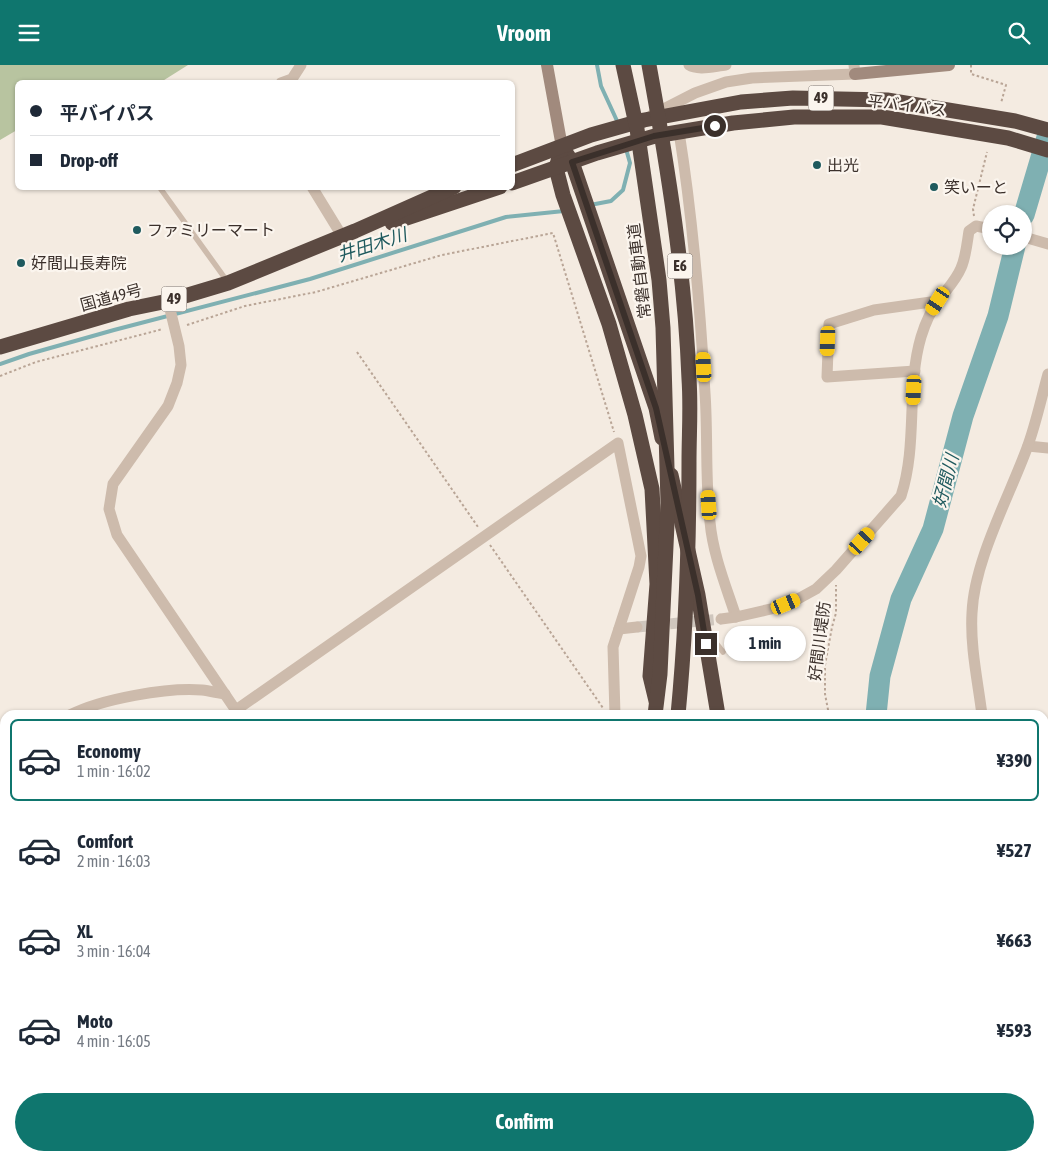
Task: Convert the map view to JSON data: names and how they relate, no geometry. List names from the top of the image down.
{
  "streets": {
    "highway": [
      "49",
      "平バイパス",
      "E6",
      "常磐自動車道",
      "国道49号"
    ],
    "path": ["好間川堤防"]
  },
  "crossings": [
    ["49", "平バイパス"]
  ],
  "water": ["井田木川", "好間川"],
  "places": [
    "出光",
    "笑いーと",
    "ファミリーマート",
    "好間山長寿院"
  ],
  "page": {
    "header": "Vroom",
    "banner": ["平バイパス", "Drop-off"],
    "bubble": "1 min",
    "list": [
      {
        "name": "Economy",
        "note": "1 min · 16:02",
        "value": "¥390"
      },
      {
        "name": "Comfort",
        "note": "2 min · 16:03",
        "value": "¥527"
      },
      {
        "name": "XL",
        "note": "3 min · 16:04",
        "value": "¥663"
      },
      {
        "name": "Moto",
        "note": "4 min · 16:05",
        "value": "¥593"
      }
    ],
    "buttons": "Confirm"
  }
}
